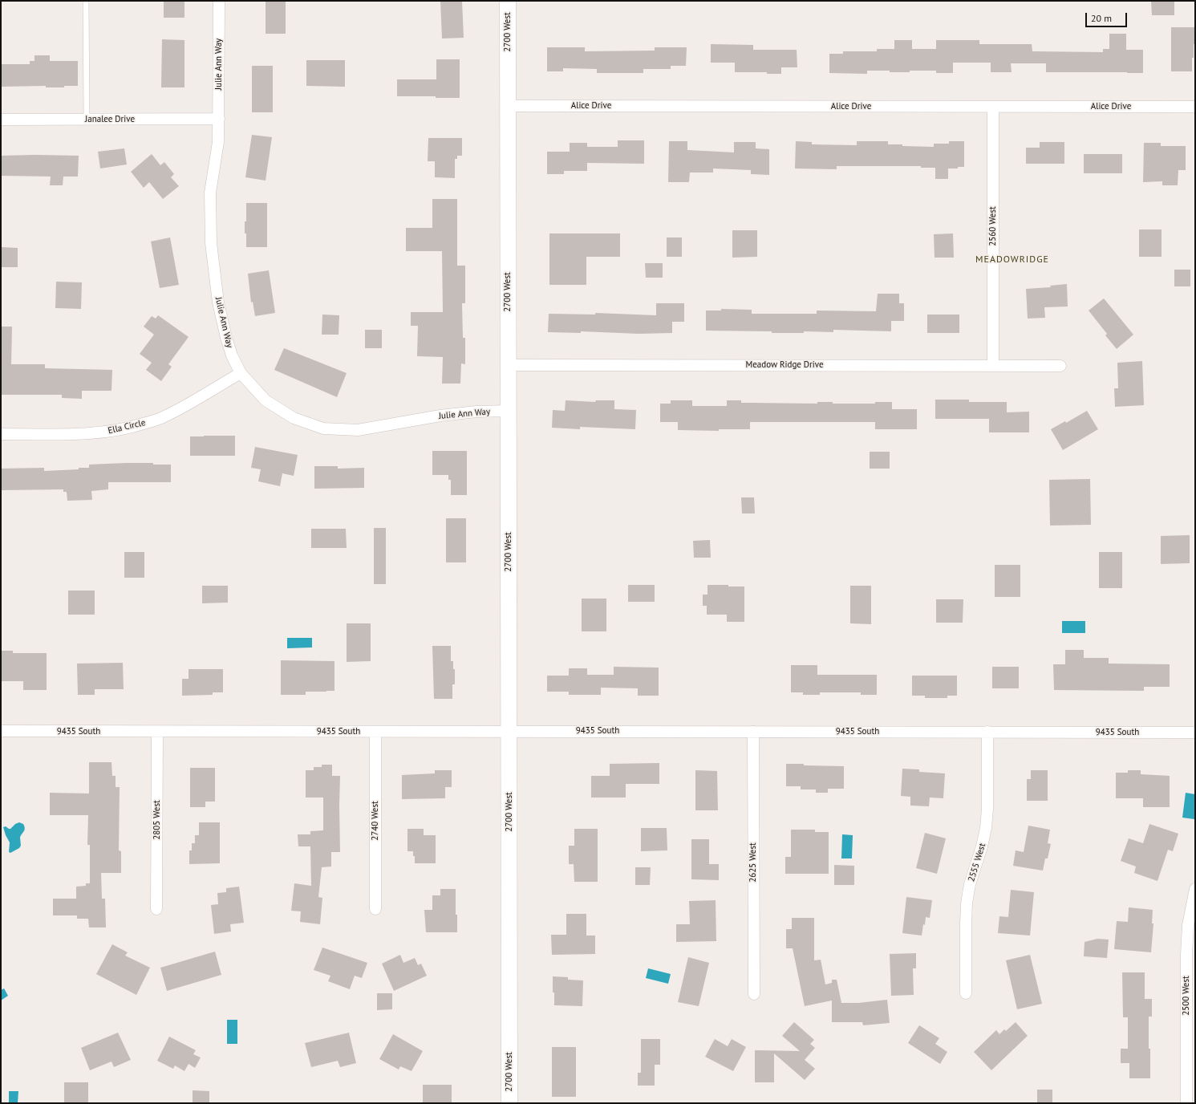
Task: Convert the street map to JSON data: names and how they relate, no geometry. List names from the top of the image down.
{
  "streets": {
    "main road": ["2700 West"],
    "street": [
      "Julie Ann Way",
      "Alice Drive",
      "Janalee Drive",
      "2560 West",
      "Meadow Ridge Drive",
      "Ella Circle",
      "9435 South",
      "2805 West",
      "2740 West",
      "2625 West",
      "2555 West",
      "2500 West"
    ]
  },
  "crossings": [
    ["2700 West", "Julie Ann Way"],
    ["2700 West", "Alice Drive"],
    ["2700 West", "Meadow Ridge Drive"],
    ["2700 West", "9435 South"],
    ["Julie Ann Way", "Janalee Drive"],
    ["Julie Ann Way", "Ella Circle"],
    ["Alice Drive", "2560 West"],
    ["2560 West", "Meadow Ridge Drive"],
    ["9435 South", "2805 West"],
    ["9435 South", "2740 West"],
    ["9435 South", "2625 West"],
    ["9435 South", "2555 West"]
  ],
  "districts": ["MEADOWRIDGE"],
  "scale_bar": "20 m"
}
